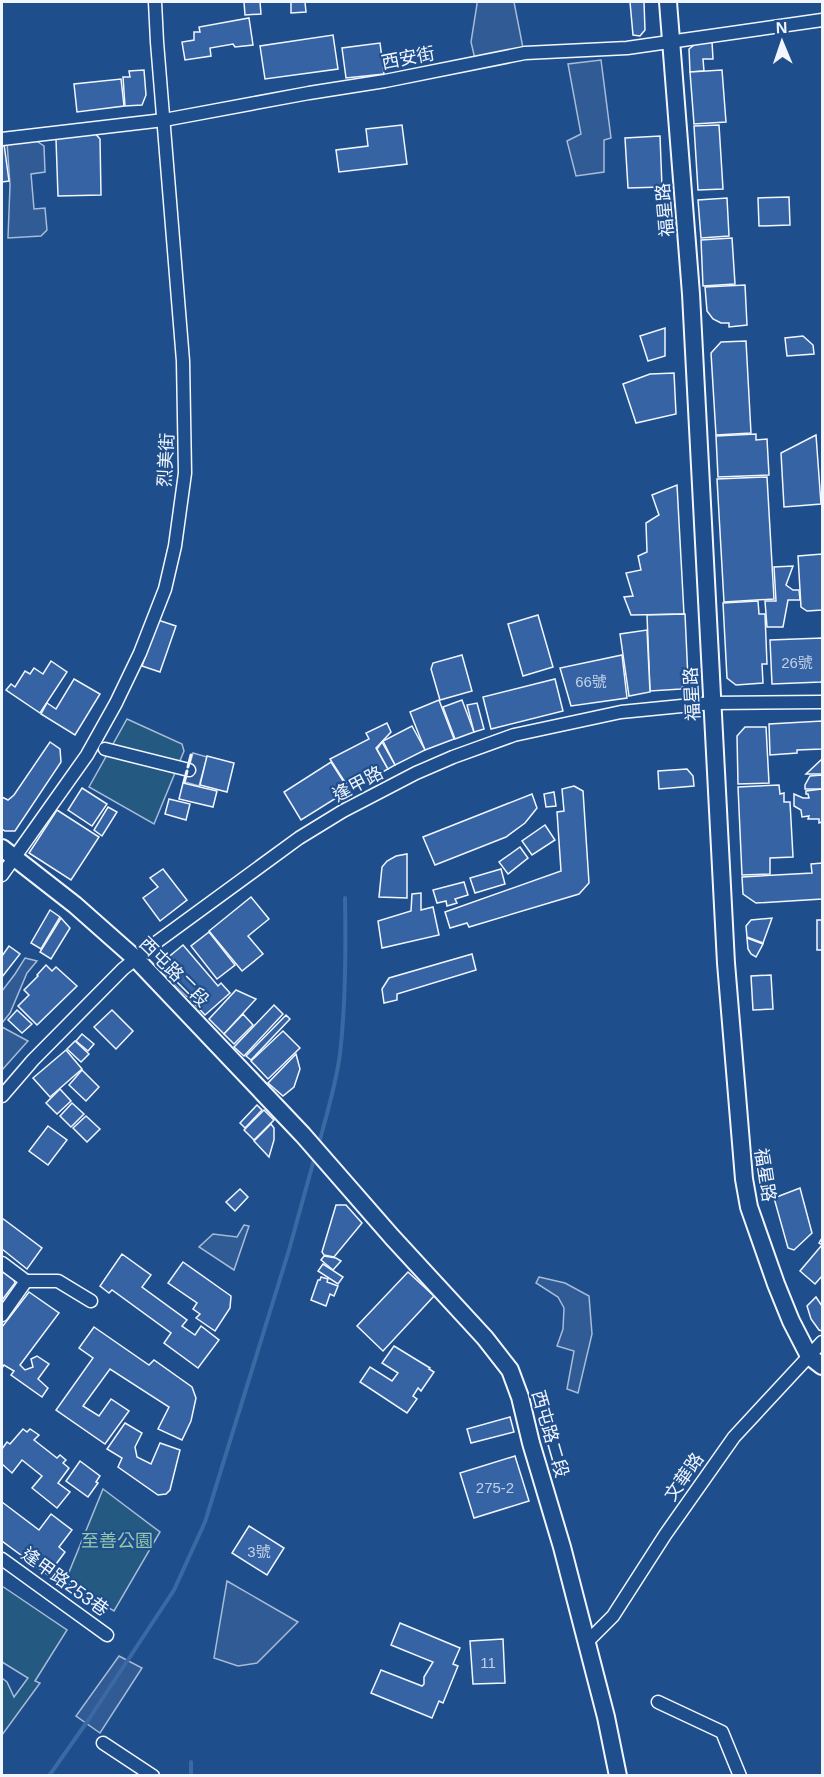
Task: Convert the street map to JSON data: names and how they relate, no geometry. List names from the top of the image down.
{
  "streets": {
    "street": [
      "西安街",
      "福星路",
      "烈美街",
      "逢甲路",
      "西屯路二段",
      "文華路",
      "逢甲路253巷"
    ]
  },
  "crossings": [
    ["西安街", "福星路"],
    ["西安街", "烈美街"],
    ["福星路", "逢甲路"],
    ["福星路", "文華路"],
    ["烈美街", "西屯路二段"],
    ["逢甲路", "西屯路二段"],
    ["西屯路二段", "文華路"]
  ],
  "parks": ["至善公園"],
  "house_numbers": [
    "26號",
    "66號",
    "275-2",
    "3號",
    "11"
  ],
  "north": "top"
}
